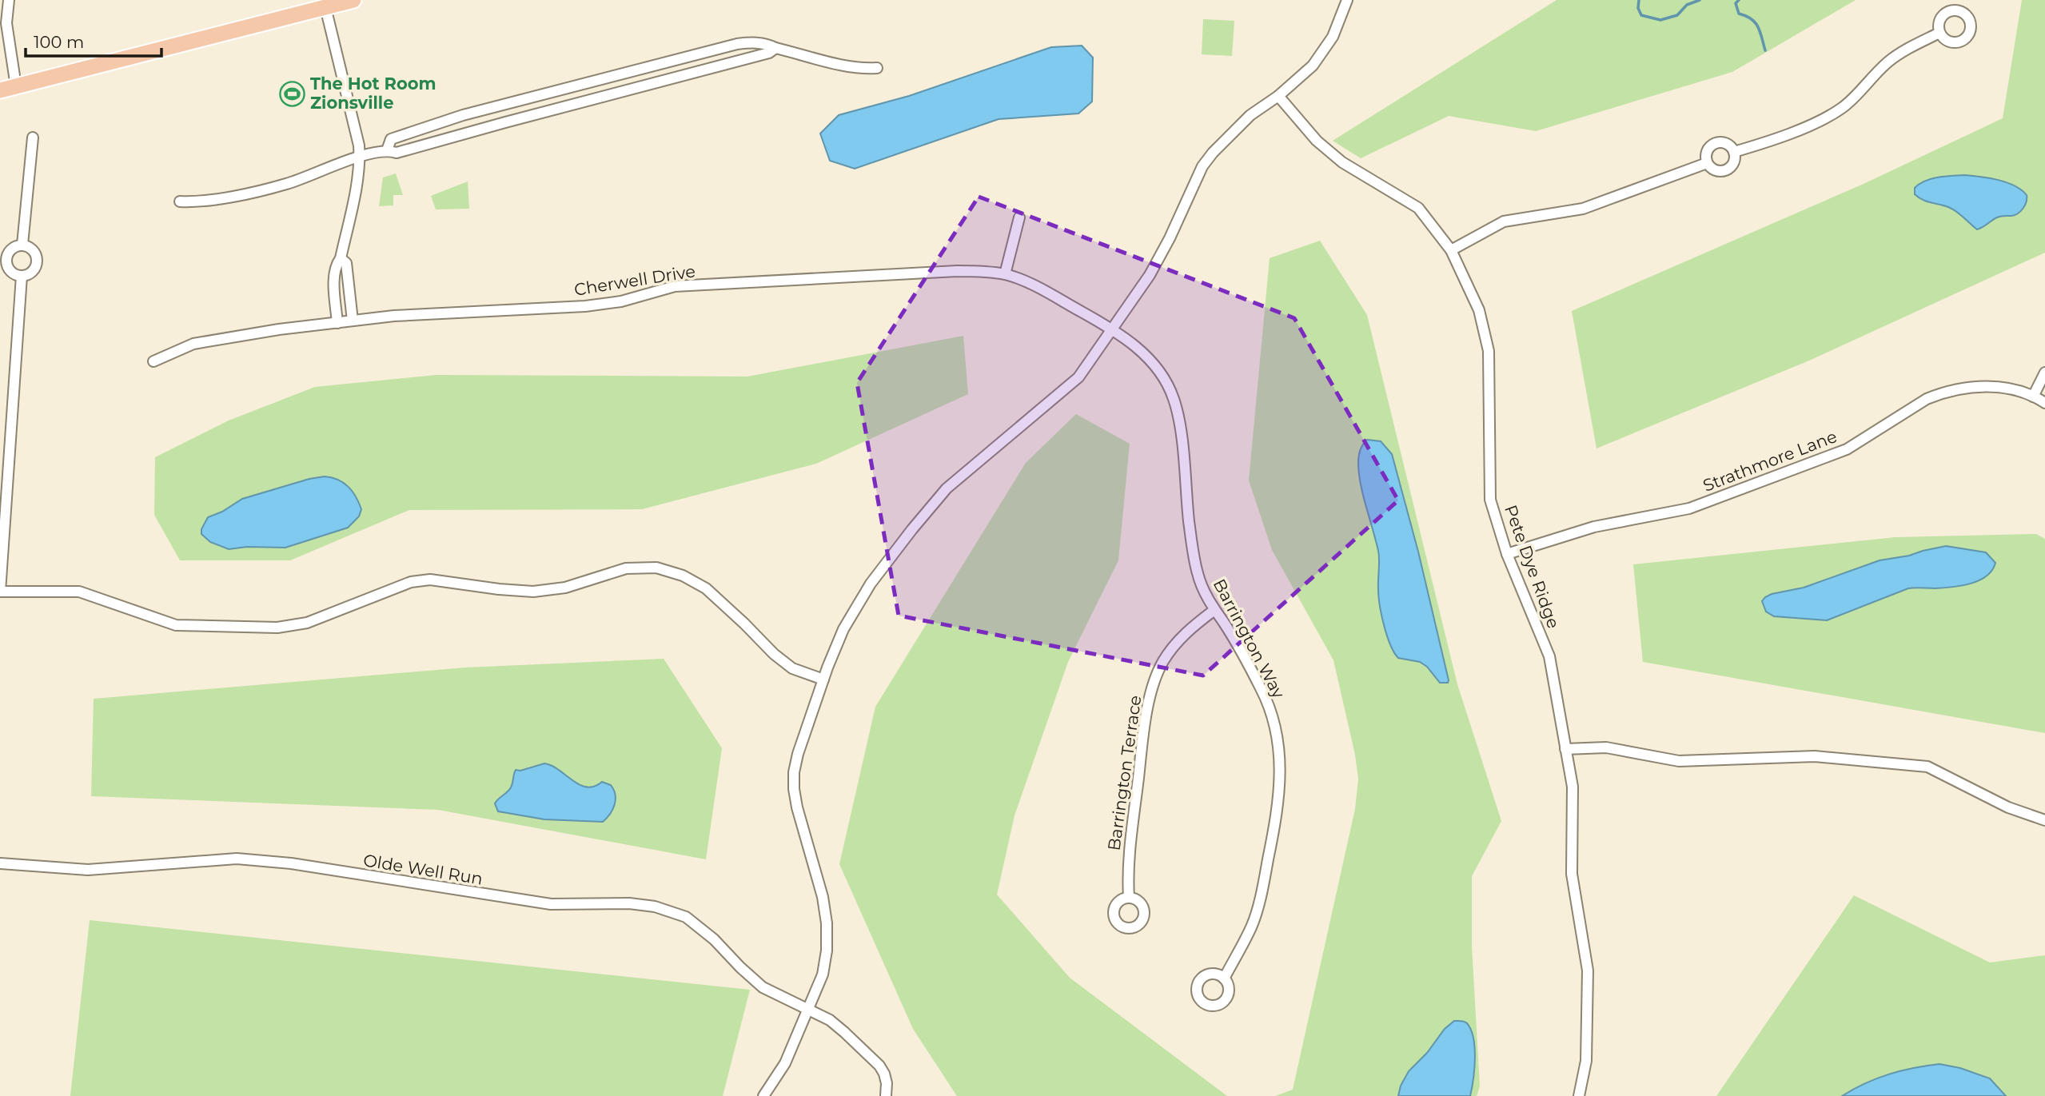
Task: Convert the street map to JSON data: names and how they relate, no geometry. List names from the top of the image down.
{
  "streets": {
    "street": [
      "Cherwell Drive",
      "Strathmore Lane",
      "Pete Dye Ridge",
      "Barrington Way",
      "Barrington Terrace",
      "Olde Well Run"
    ]
  },
  "crossings": [
    ["Cherwell Drive", "Barrington Way"],
    ["Strathmore Lane", "Pete Dye Ridge"],
    ["Barrington Way", "Barrington Terrace"]
  ],
  "places": {
    "sports": ["The Hot Room Zionsville"]
  },
  "scale_bar": "100 m"
}
